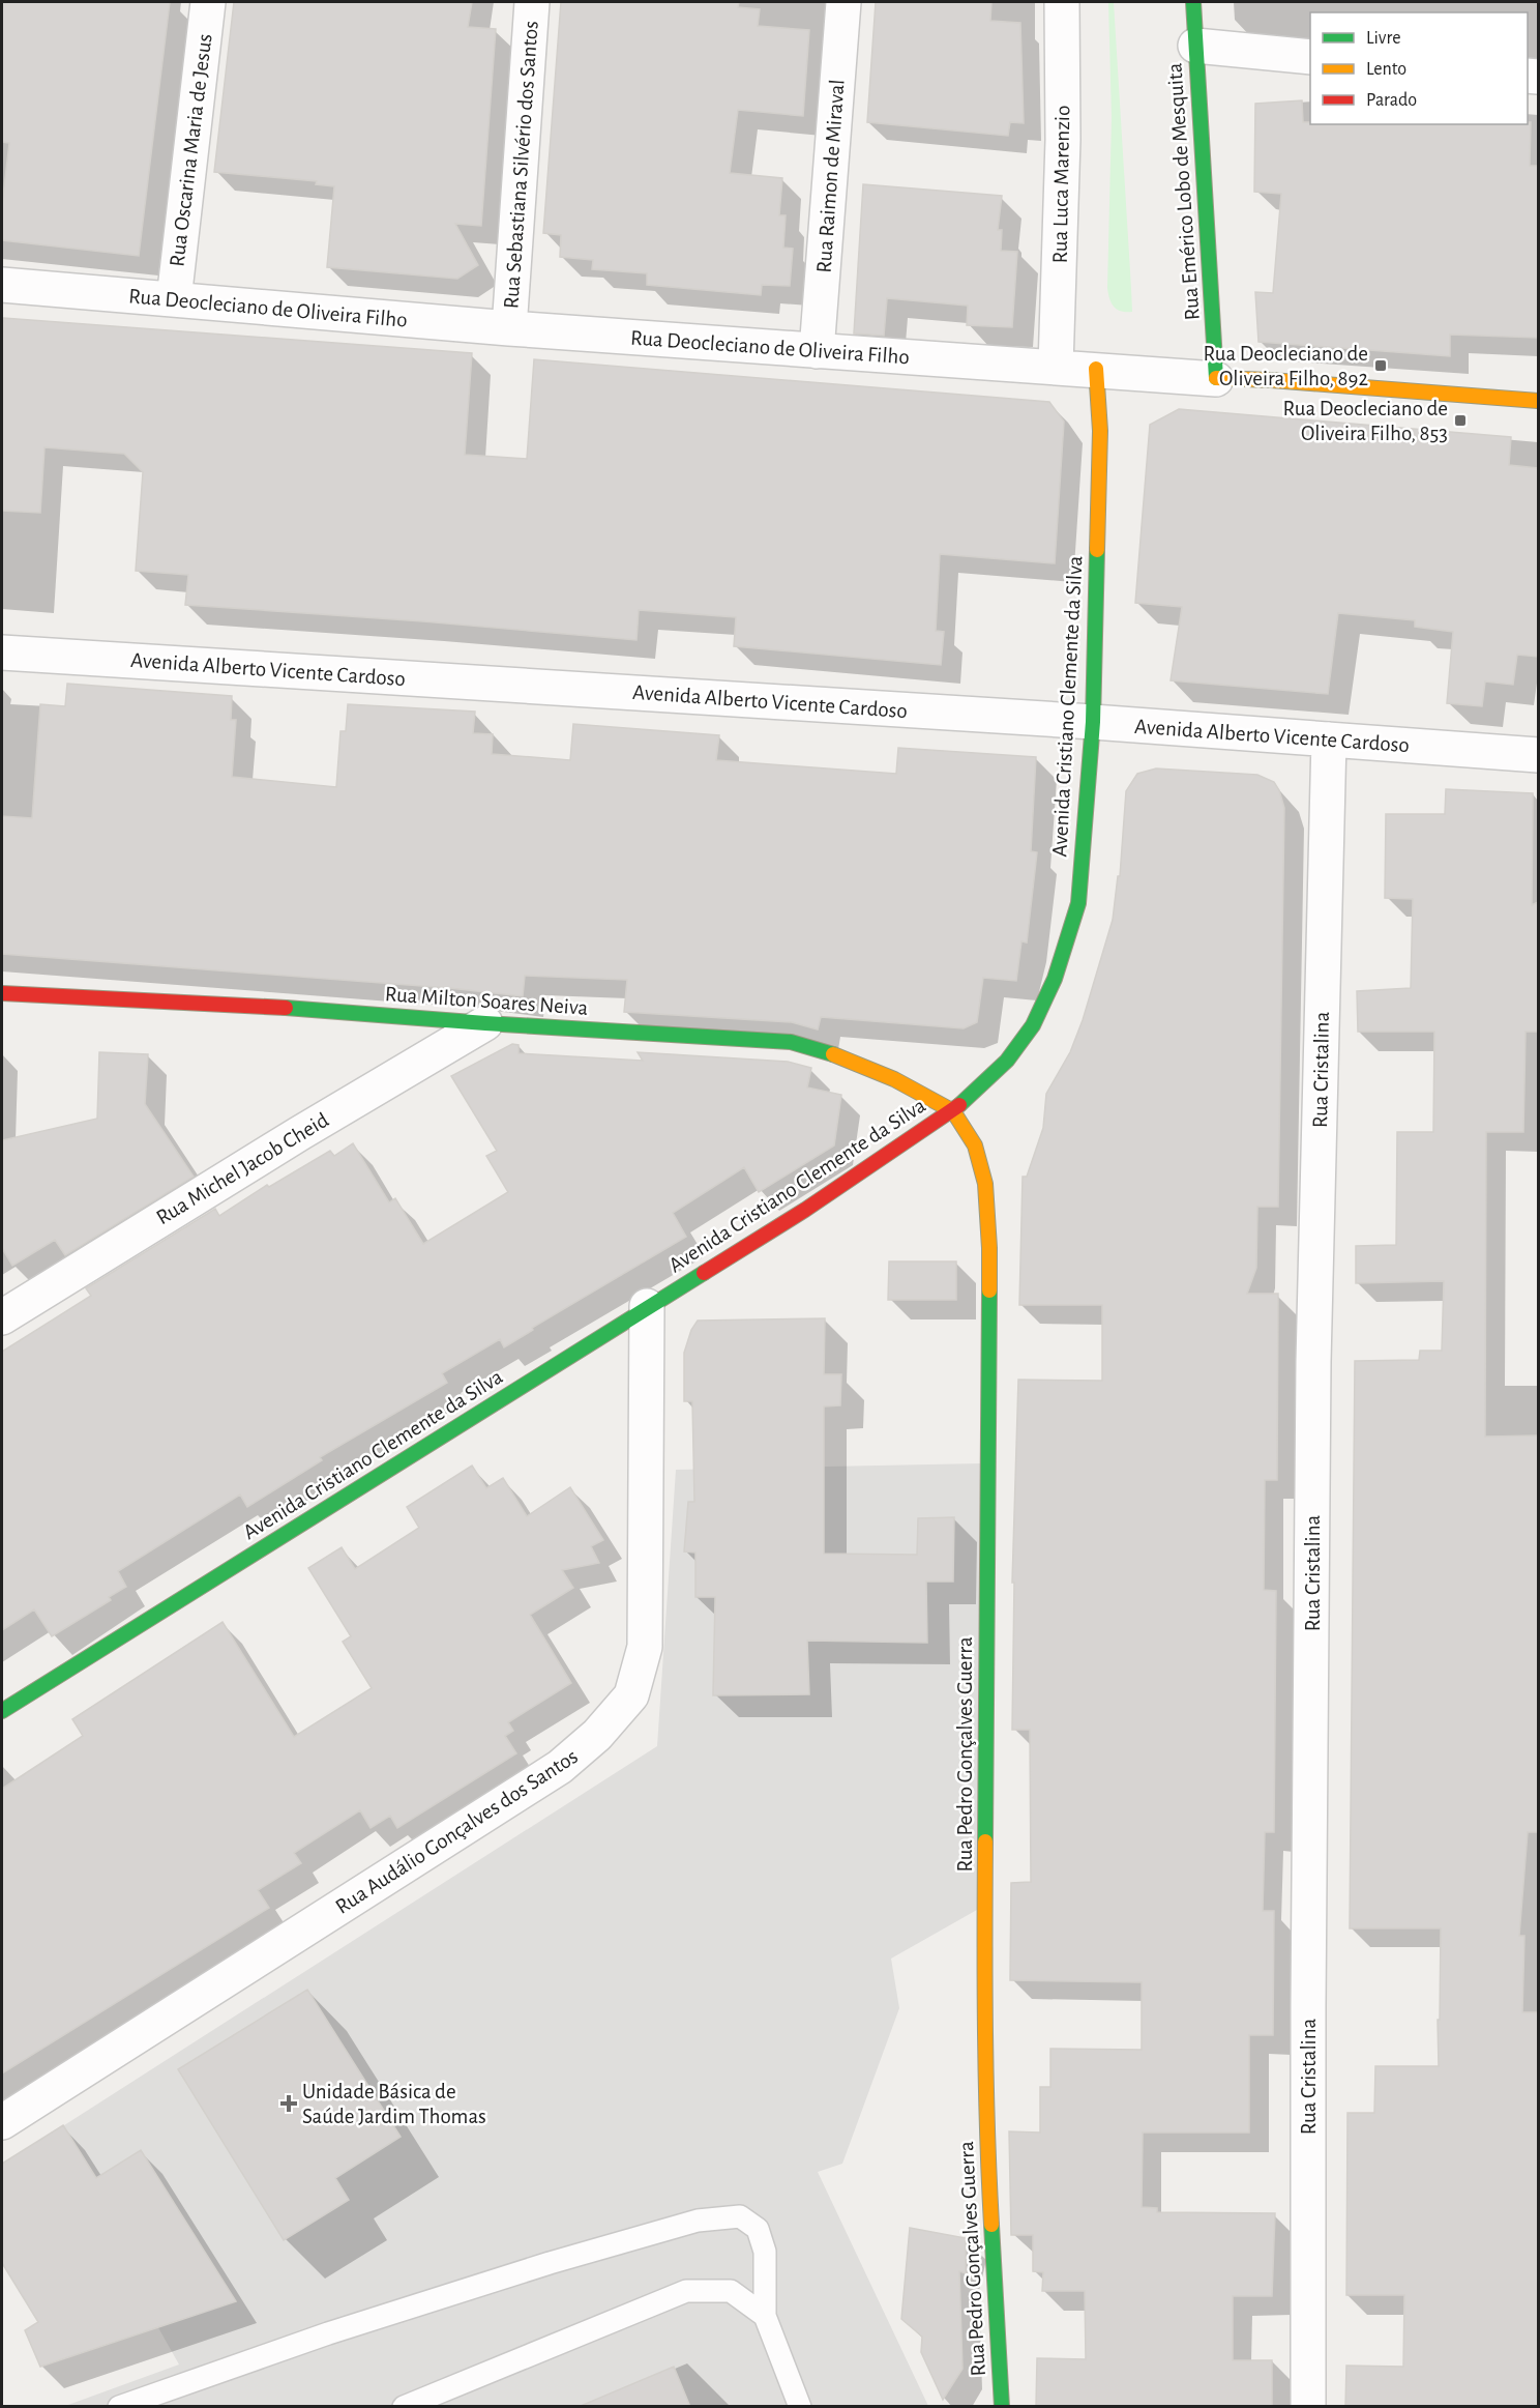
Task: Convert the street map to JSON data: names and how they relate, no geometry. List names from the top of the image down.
{
  "streets": {
    "street": [
      "Rua Oscarina Maria de Jesus",
      "Rua Sebastiana Silvério dos Santos",
      "Rua Raimon de Miraval",
      "Rua Luca Marenzio",
      "Rua Emérico Lobo de Mesquita",
      "Rua Deocleciano de Oliveira Filho",
      "Avenida Alberto Vicente Cardoso",
      "Avenida Cristiano Clemente da Silva",
      "Rua Milton Soares Neiva",
      "Rua Cristalina",
      "Rua Michel Jacob Cheid",
      "Rua Pedro Gonçalves Guerra",
      "Rua Audálio Gonçalves dos Santos"
    ]
  },
  "crossings": [
    ["Rua Oscarina Maria de Jesus", "Rua Deocleciano de Oliveira Filho"],
    ["Rua Sebastiana Silvério dos Santos", "Rua Deocleciano de Oliveira Filho"],
    ["Rua Raimon de Miraval", "Rua Deocleciano de Oliveira Filho"],
    ["Rua Luca Marenzio", "Rua Deocleciano de Oliveira Filho"],
    ["Rua Emérico Lobo de Mesquita", "Rua Deocleciano de Oliveira Filho"],
    ["Rua Deocleciano de Oliveira Filho", "Avenida Cristiano Clemente da Silva"],
    ["Avenida Alberto Vicente Cardoso", "Avenida Cristiano Clemente da Silva"],
    ["Avenida Alberto Vicente Cardoso", "Rua Cristalina"],
    ["Avenida Cristiano Clemente da Silva", "Rua Milton Soares Neiva"],
    ["Avenida Cristiano Clemente da Silva", "Rua Pedro Gonçalves Guerra"],
    ["Avenida Cristiano Clemente da Silva", "Rua Audálio Gonçalves dos Santos"],
    ["Rua Milton Soares Neiva", "Rua Michel Jacob Cheid"],
    ["Rua Milton Soares Neiva", "Rua Pedro Gonçalves Guerra"]
  ],
  "places": {
    "transit": ["Rua Deocleciano de Oliveira Filho, 892", "Rua Deocleciano de Oliveira Filho, 853"],
    "health": ["Unidade Básica de Saúde Jardim Thomas"]
  },
  "legend": ["Livre", "Lento", "Parado"]
}
